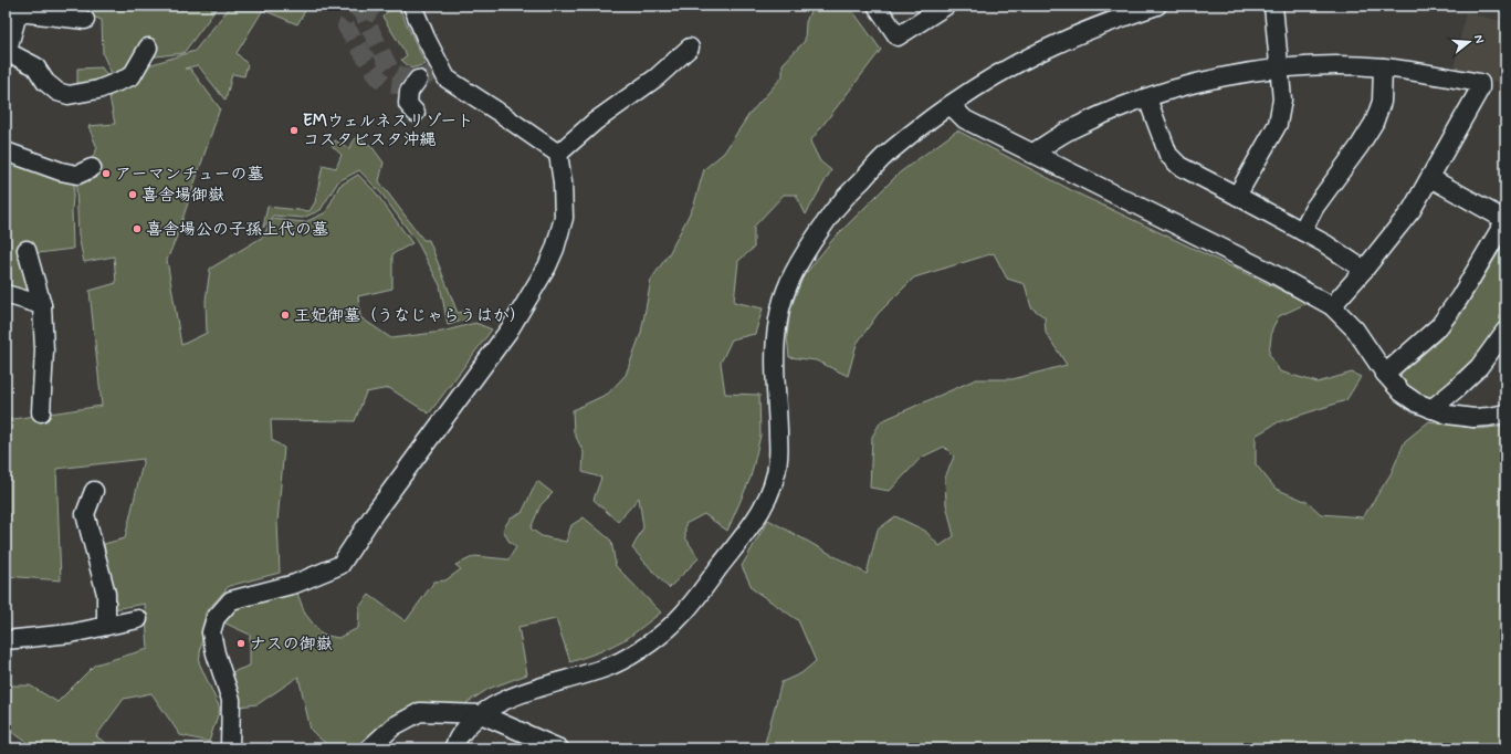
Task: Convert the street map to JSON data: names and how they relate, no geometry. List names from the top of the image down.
{
  "places": [
    "EMウェルネスリゾート コスタビスタ沖縄",
    "アーマンチューの墓",
    "喜舎場御嶽",
    "喜舎場公の子孫上代の墓",
    "王妃御墓（うなじゃらうはか）",
    "ナスの御嶽"
  ],
  "north": "right"
}
